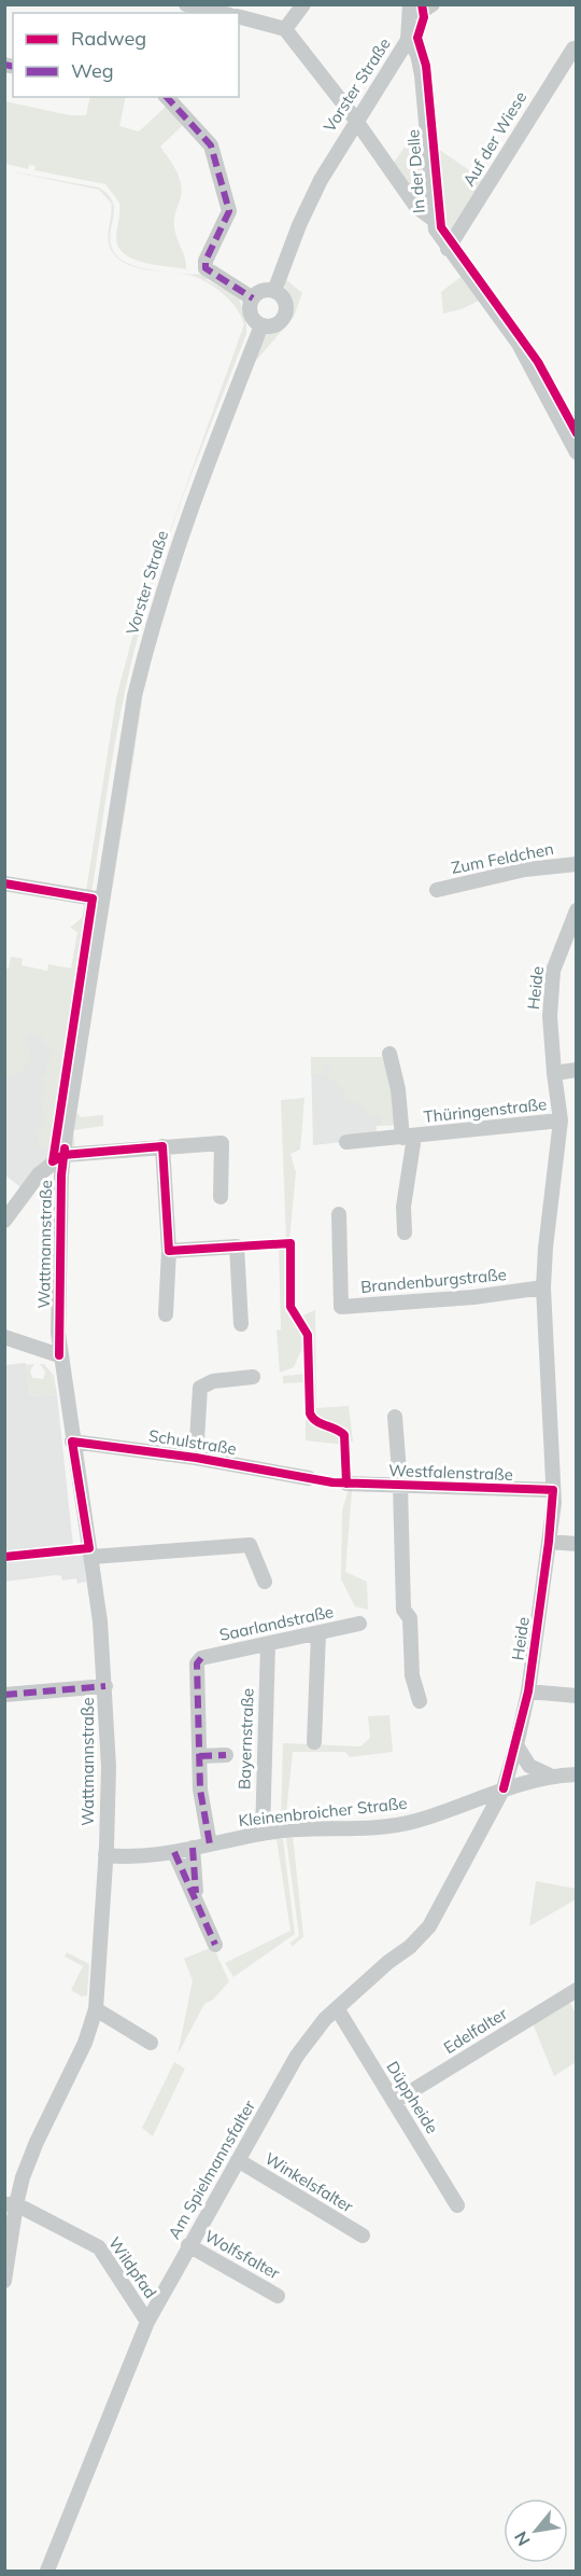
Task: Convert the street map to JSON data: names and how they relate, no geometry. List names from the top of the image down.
{
  "streets": {
    "street": [
      "Vorster Straße",
      "Auf der Wiese",
      "In der Delle",
      "Zum Feldchen",
      "Heide",
      "Thüringenstraße",
      "Wattmannstraße",
      "Brandenburgstraße",
      "Schulstraße",
      "Westfalenstraße",
      "Saarlandstraße",
      "Bayernstraße",
      "Kleinenbroicher Straße",
      "Edelfalter",
      "Düppheide",
      "Am Spielmannsfalter",
      "Winkelsfalter",
      "Wolfsfalter",
      "Wildpfad"
    ]
  },
  "crossings": [
    ["Vorster Straße", "In der Delle"],
    ["Vorster Straße", "Wattmannstraße"],
    ["Auf der Wiese", "In der Delle"],
    ["Heide", "Thüringenstraße"],
    ["Heide", "Brandenburgstraße"],
    ["Heide", "Westfalenstraße"],
    ["Heide", "Kleinenbroicher Straße"],
    ["Heide", "Am Spielmannsfalter"],
    ["Wattmannstraße", "Schulstraße"],
    ["Wattmannstraße", "Kleinenbroicher Straße"],
    ["Wattmannstraße", "Wildpfad"],
    ["Saarlandstraße", "Bayernstraße"],
    ["Bayernstraße", "Kleinenbroicher Straße"],
    ["Kleinenbroicher Straße", "Am Spielmannsfalter"],
    ["Edelfalter", "Düppheide"],
    ["Düppheide", "Am Spielmannsfalter"],
    ["Am Spielmannsfalter", "Winkelsfalter"],
    ["Am Spielmannsfalter", "Wolfsfalter"],
    ["Am Spielmannsfalter", "Wildpfad"]
  ],
  "legend": ["Radweg", "Weg"],
  "north": "bottom left"
}
